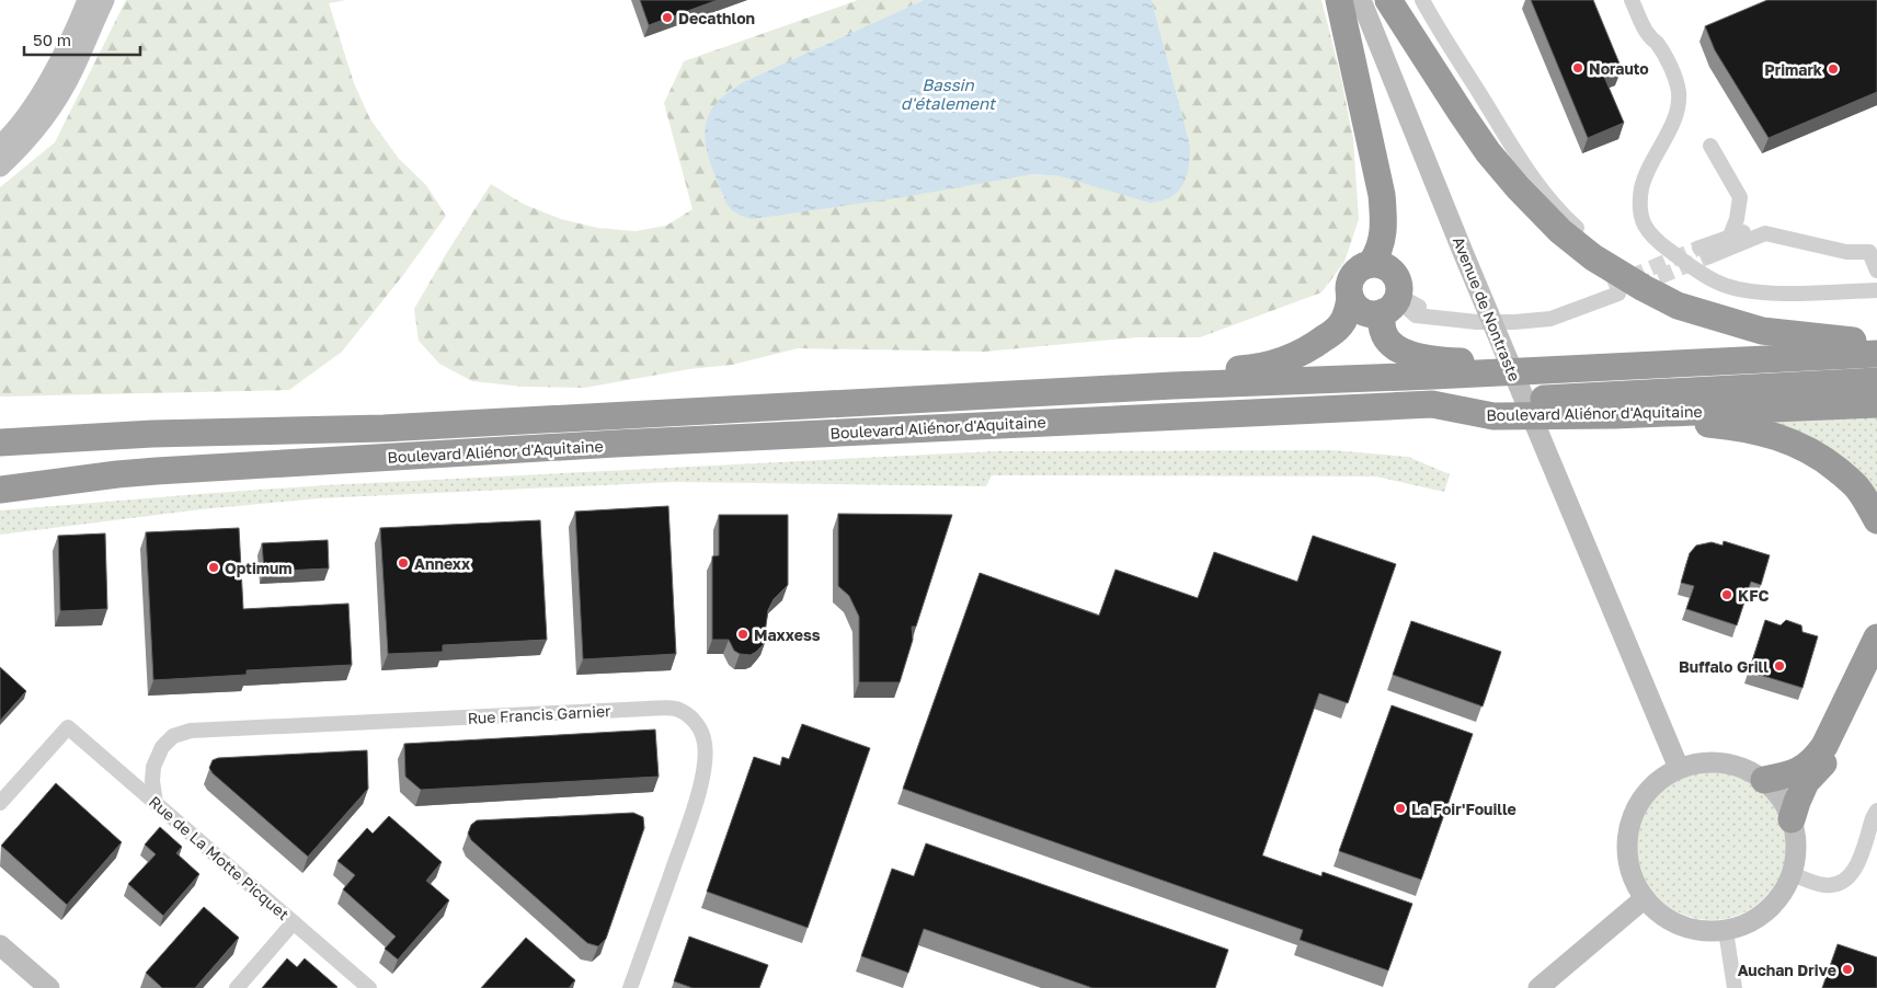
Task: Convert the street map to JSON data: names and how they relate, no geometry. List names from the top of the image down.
{
  "streets": {
    "highway": ["Boulevard Aliénor d'Aquitaine"],
    "street": ["Avenue de Nontraste", "Rue Francis Garnier", "Rue de La Motte Picquet"]
  },
  "crossings": [
    ["Rue Francis Garnier", "Rue de La Motte Picquet"]
  ],
  "water": ["Bassin d'étalement"],
  "places": [
    "Decathlon",
    "Norauto",
    "Primark",
    "Annexx",
    "Optimum",
    "KFC",
    "Maxxess",
    "Buffalo Grill",
    "La Foir'Fouille",
    "Auchan Drive"
  ],
  "scale_bar": "50 m"
}
